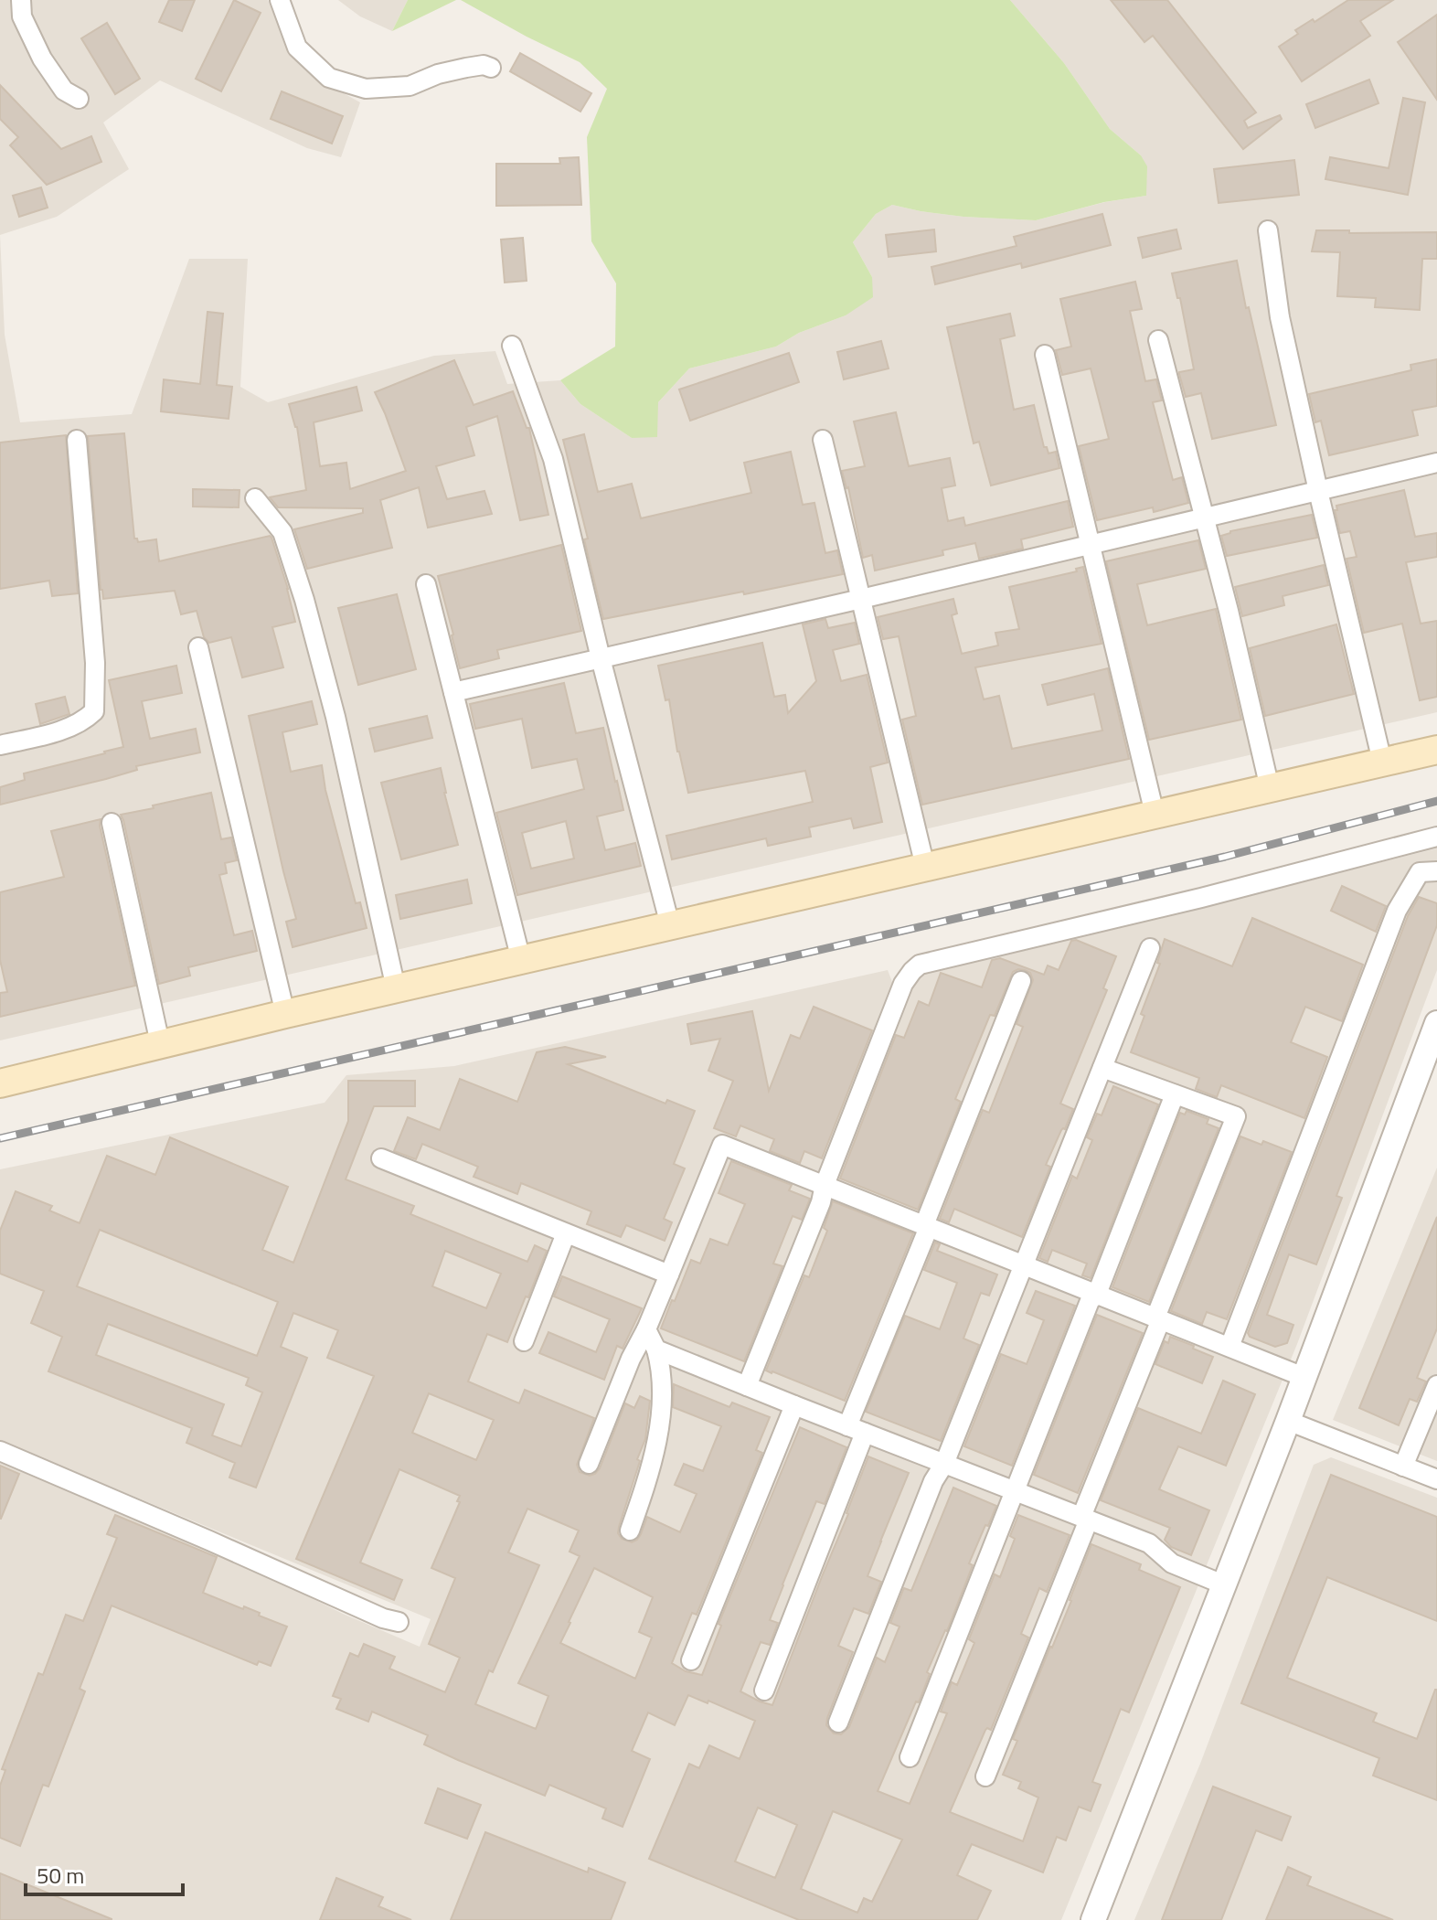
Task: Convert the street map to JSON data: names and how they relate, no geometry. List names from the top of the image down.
{
  "scale_bar": "50 m"
}
